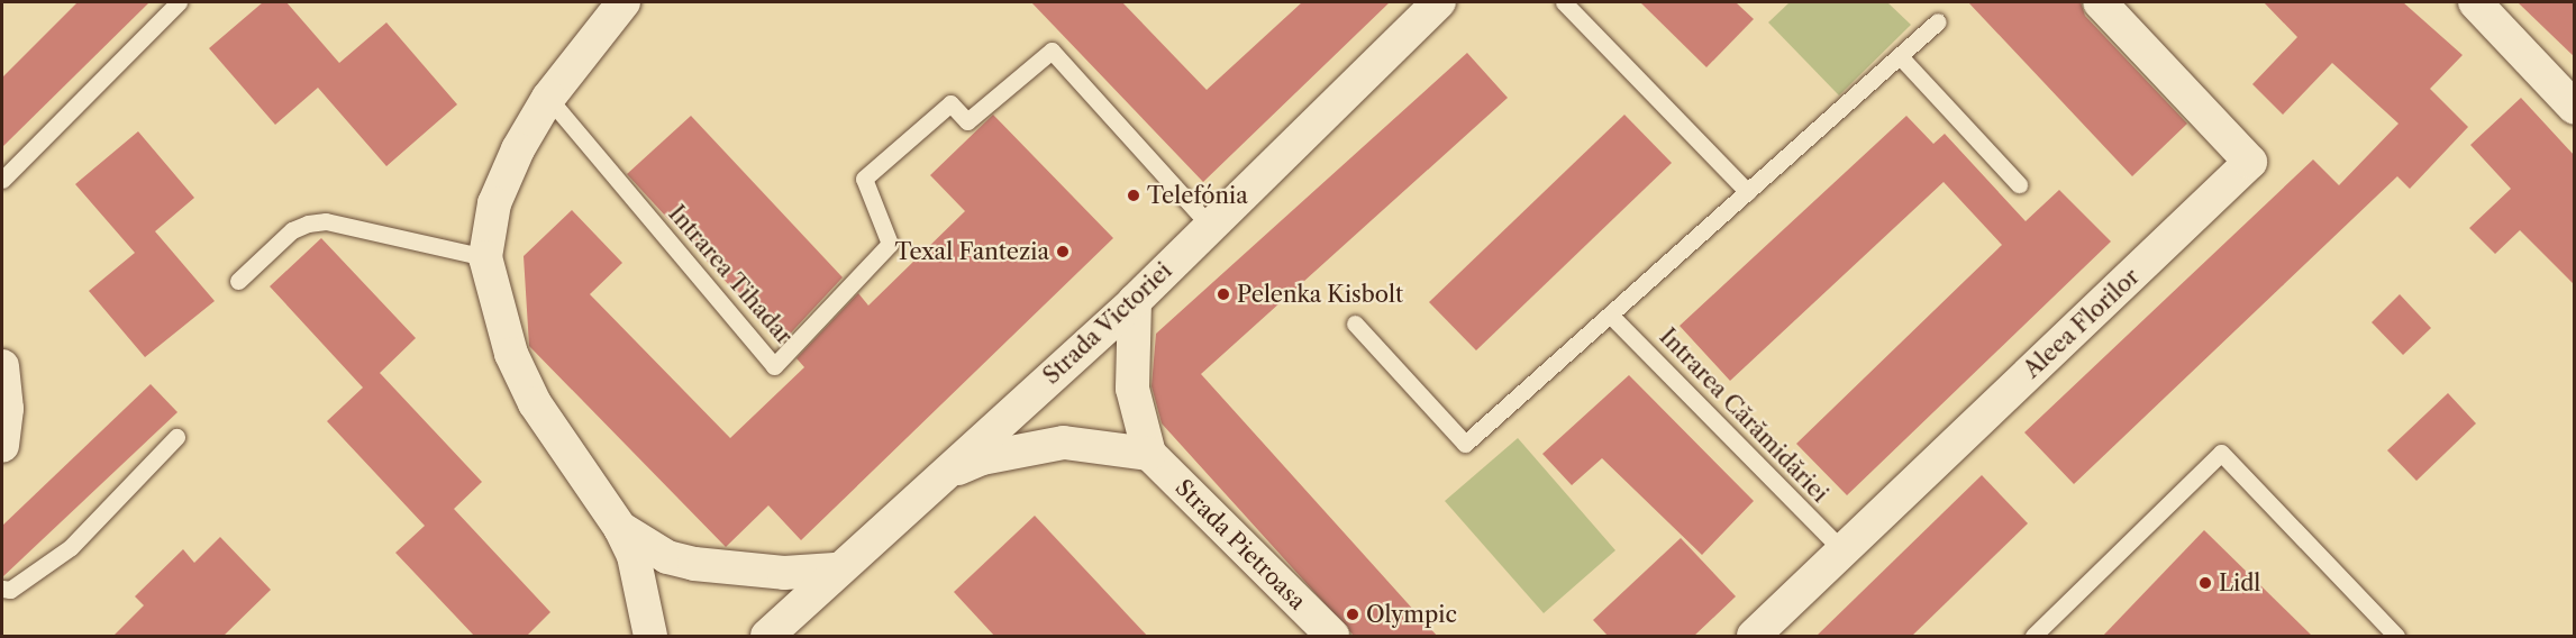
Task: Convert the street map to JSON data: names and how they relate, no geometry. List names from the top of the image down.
{
  "streets": {
    "street": ["Strada Victoriei", "Aleea Florilor", "Strada Pietroasa"],
    "lane": ["Intrarea Tihadar", "Intrarea Cărămidăriei"]
  },
  "crossings": [
    ["Intrarea Tihadar", "Strada Victoriei"],
    ["Aleea Florilor", "Intrarea Cărămidăriei"]
  ],
  "places": [
    "Telefónia",
    "Texal Fantezia",
    "Pelenka Kisbolt",
    "Lidl",
    "Olympic"
  ]
}
